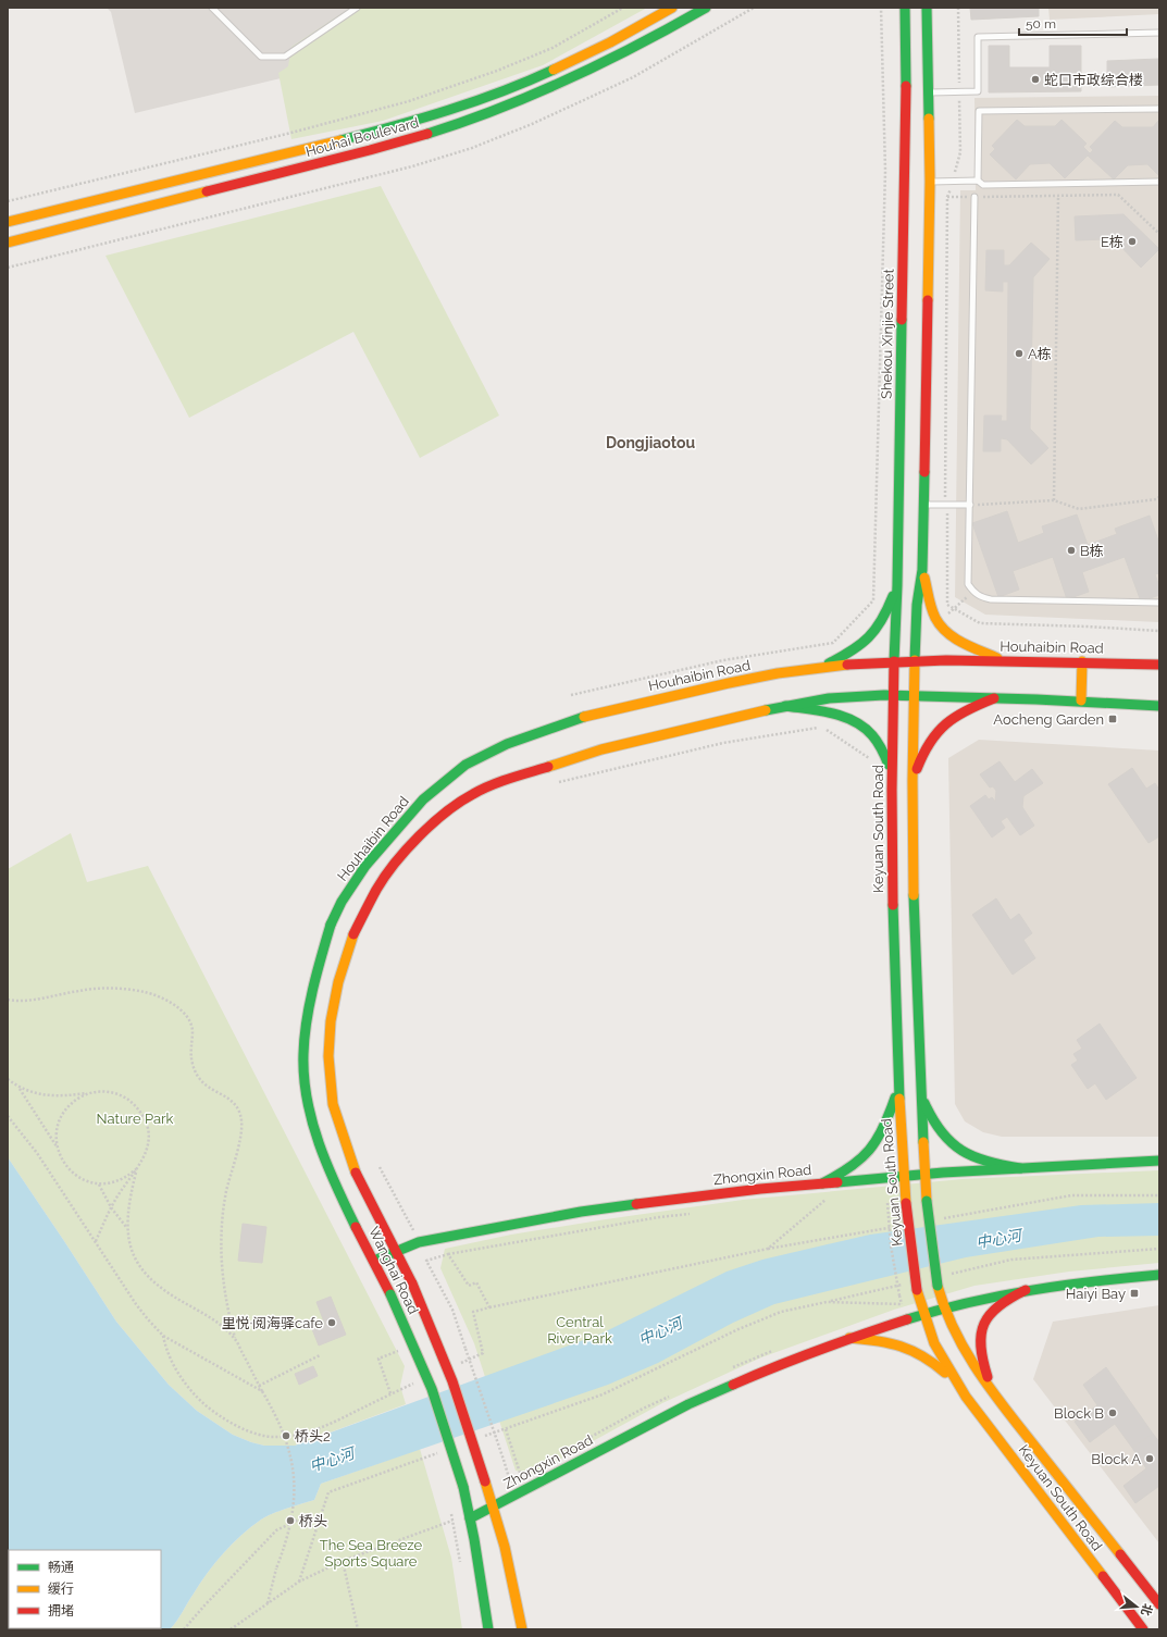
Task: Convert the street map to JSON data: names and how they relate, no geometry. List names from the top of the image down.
{
  "streets": {
    "main road": [
      "Houhai Boulevard",
      "Shekou Xinjie Street",
      "Houhaibin Road",
      "Keyuan South Road",
      "Zhongxin Road",
      "Wanghai Road"
    ]
  },
  "crossings": [
    ["Shekou Xinjie Street", "Houhaibin Road"],
    ["Shekou Xinjie Street", "Keyuan South Road"],
    ["Houhaibin Road", "Keyuan South Road"],
    ["Houhaibin Road", "Wanghai Road"],
    ["Keyuan South Road", "Zhongxin Road"],
    ["Zhongxin Road", "Wanghai Road"]
  ],
  "districts": ["Dongjiaotou"],
  "water": ["中心河"],
  "parks": ["Nature Park", "Central River Park", "The Sea Breeze Sports Square"],
  "places": {
    "other": [
      "蛇口市政综合楼",
      "E栋",
      "A栋",
      "B栋",
      "里悦·阅海驿cafe",
      "Block B",
      "桥头2",
      "Block A",
      "桥头"
    ],
    "transit": ["Aocheng Garden", "Haiyi Bay"]
  },
  "legend": ["畅通", "缓行", "拥堵"],
  "scale_bar": "50 m",
  "north": "right"
}
